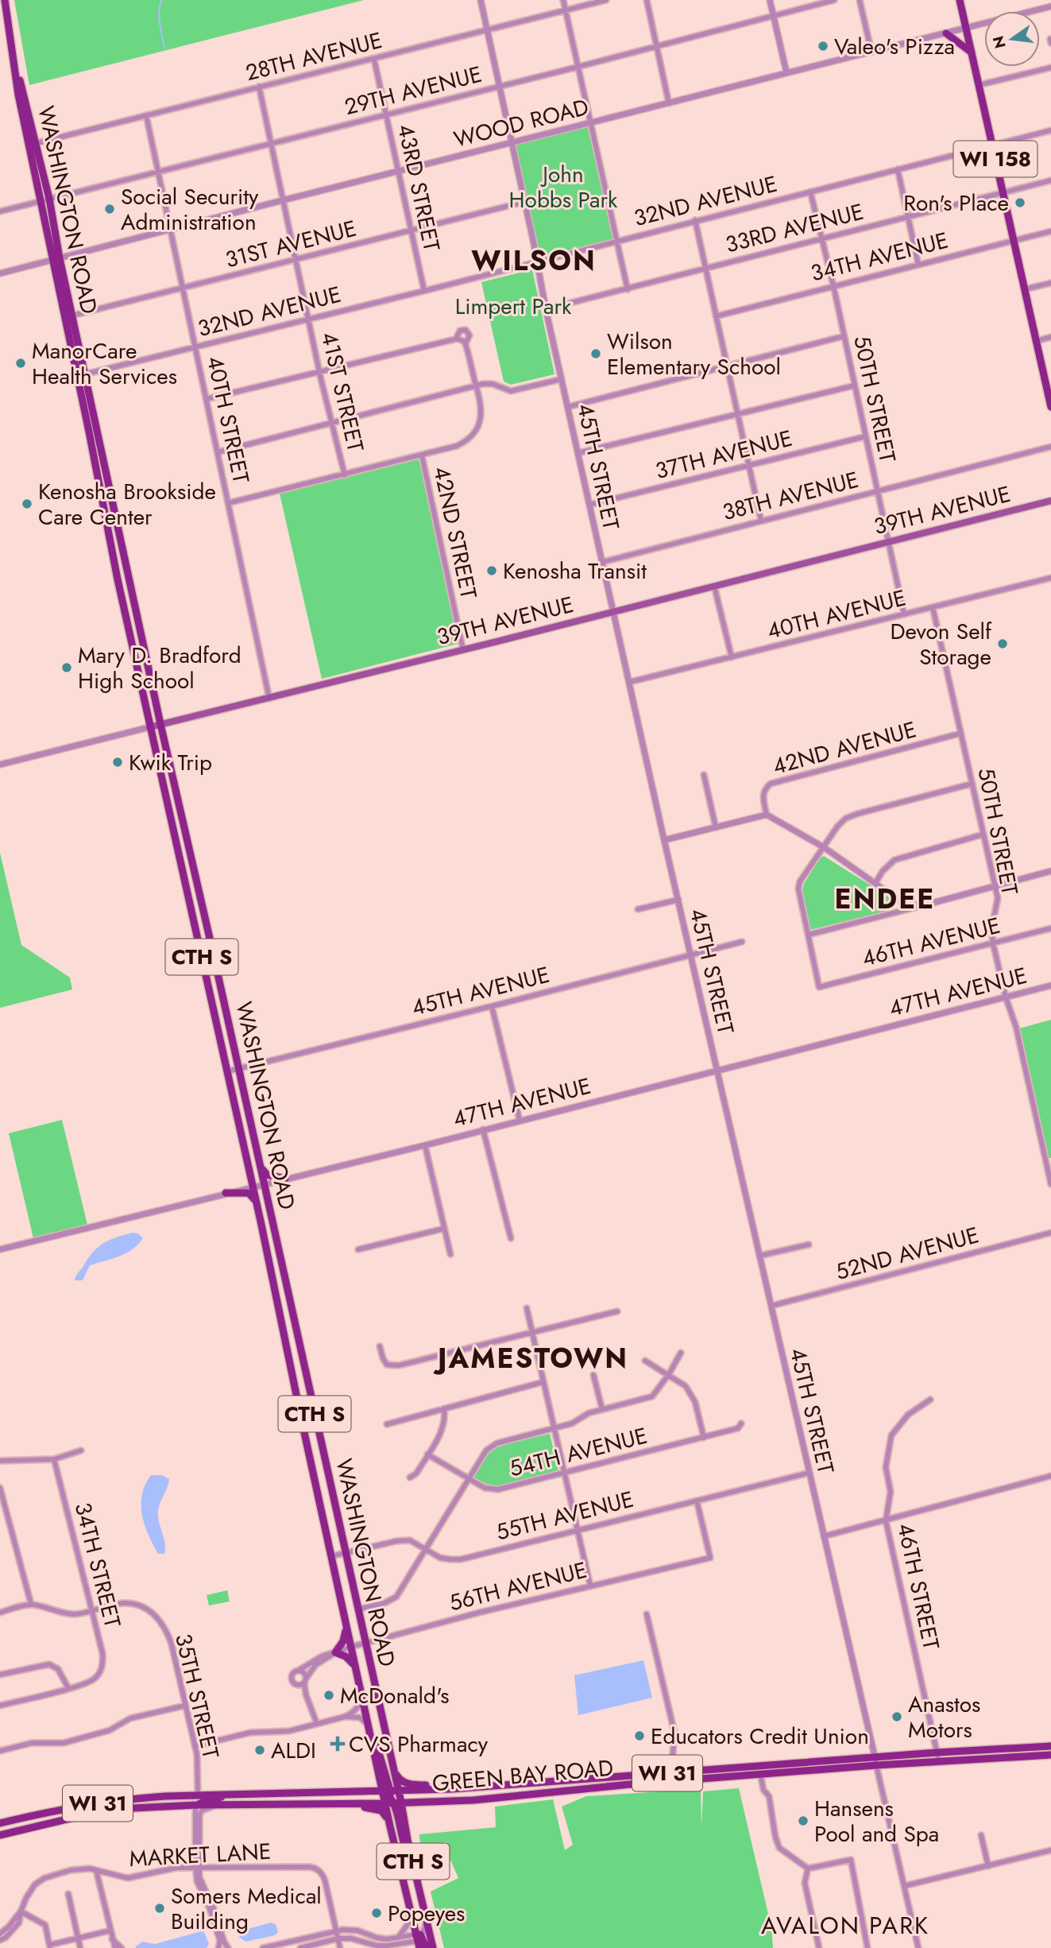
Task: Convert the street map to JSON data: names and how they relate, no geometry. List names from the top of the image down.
{
  "streets": {
    "main road": [
      "WI 158",
      "WASHINGTON ROAD",
      "39TH AVENUE",
      "CTH S",
      "WI 31",
      "GREEN BAY ROAD"
    ],
    "street": [
      "28TH AVENUE",
      "29TH AVENUE",
      "WOOD ROAD",
      "43RD STREET",
      "32ND AVENUE",
      "33RD AVENUE",
      "31ST AVENUE",
      "34TH AVENUE",
      "41ST STREET",
      "50TH STREET",
      "40TH STREET",
      "37TH AVENUE",
      "45TH STREET",
      "38TH AVENUE",
      "42ND STREET",
      "40TH AVENUE",
      "42ND AVENUE",
      "46TH AVENUE",
      "45TH AVENUE",
      "47TH AVENUE",
      "52ND AVENUE",
      "54TH AVENUE",
      "55TH AVENUE",
      "34TH STREET",
      "56TH AVENUE",
      "46TH STREET",
      "35TH STREET",
      "MARKET LANE"
    ]
  },
  "crossings": [
    ["28TH AVENUE", "43RD STREET"],
    ["28TH AVENUE", "WASHINGTON ROAD"],
    ["28TH AVENUE", "41ST STREET"],
    ["28TH AVENUE", "40TH STREET"],
    ["28TH AVENUE", "45TH STREET"],
    ["29TH AVENUE", "43RD STREET"],
    ["29TH AVENUE", "WASHINGTON ROAD"],
    ["29TH AVENUE", "41ST STREET"],
    ["29TH AVENUE", "40TH STREET"],
    ["29TH AVENUE", "45TH STREET"],
    ["WOOD ROAD", "WI 158"],
    ["WOOD ROAD", "43RD STREET"],
    ["WOOD ROAD", "WASHINGTON ROAD"],
    ["WOOD ROAD", "41ST STREET"],
    ["WOOD ROAD", "40TH STREET"],
    ["WOOD ROAD", "45TH STREET"],
    ["WI 158", "32ND AVENUE"],
    ["WI 158", "33RD AVENUE"],
    ["WI 158", "34TH AVENUE"],
    ["43RD STREET", "32ND AVENUE"],
    ["43RD STREET", "31ST AVENUE"],
    ["32ND AVENUE", "WASHINGTON ROAD"],
    ["32ND AVENUE", "41ST STREET"],
    ["32ND AVENUE", "50TH STREET"],
    ["32ND AVENUE", "40TH STREET"],
    ["32ND AVENUE", "45TH STREET"],
    ["WASHINGTON ROAD", "31ST AVENUE"],
    ["WASHINGTON ROAD", "39TH AVENUE"],
    ["WASHINGTON ROAD", "45TH AVENUE"],
    ["WASHINGTON ROAD", "47TH AVENUE"],
    ["WASHINGTON ROAD", "55TH AVENUE"],
    ["WASHINGTON ROAD", "56TH AVENUE"],
    ["WASHINGTON ROAD", "GREEN BAY ROAD"],
    ["33RD AVENUE", "50TH STREET"],
    ["33RD AVENUE", "45TH STREET"],
    ["31ST AVENUE", "41ST STREET"],
    ["31ST AVENUE", "40TH STREET"],
    ["31ST AVENUE", "45TH STREET"],
    ["34TH AVENUE", "50TH STREET"],
    ["50TH STREET", "37TH AVENUE"],
    ["50TH STREET", "38TH AVENUE"],
    ["50TH STREET", "39TH AVENUE"],
    ["50TH STREET", "40TH AVENUE"],
    ["50TH STREET", "42ND AVENUE"],
    ["50TH STREET", "46TH AVENUE"],
    ["50TH STREET", "47TH AVENUE"],
    ["40TH STREET", "39TH AVENUE"],
    ["37TH AVENUE", "45TH STREET"],
    ["45TH STREET", "38TH AVENUE"],
    ["45TH STREET", "39TH AVENUE"],
    ["45TH STREET", "40TH AVENUE"],
    ["45TH STREET", "45TH AVENUE"],
    ["45TH STREET", "47TH AVENUE"],
    ["45TH STREET", "52ND AVENUE"],
    ["45TH STREET", "55TH AVENUE"],
    ["45TH STREET", "GREEN BAY ROAD"],
    ["39TH AVENUE", "42ND STREET"],
    ["55TH AVENUE", "56TH AVENUE"],
    ["34TH STREET", "35TH STREET"],
    ["46TH STREET", "GREEN BAY ROAD"],
    ["35TH STREET", "GREEN BAY ROAD"]
  ],
  "districts": [
    "WILSON",
    "ENDEE",
    "JAMESTOWN",
    "AVALON PARK"
  ],
  "parks": ["John Hobbs Park", "Limpert Park"],
  "places": {
    "other": [
      "Valeo's Pizza",
      "Ron's Place",
      "Social Security Administration",
      "Wilson Elementary School",
      "ManorCare Health Services",
      "Kenosha Brookside Care Center",
      "Kenosha Transit",
      "Devon Self Storage",
      "Mary D. Bradford High School",
      "Kwik Trip",
      "McDonald's",
      "Anastos Motors",
      "Educators Credit Union",
      "ALDI",
      "Hansens Pool and Spa",
      "Somers Medical Building",
      "Popeyes"
    ],
    "health": ["CVS Pharmacy"]
  },
  "north": "left"
}
